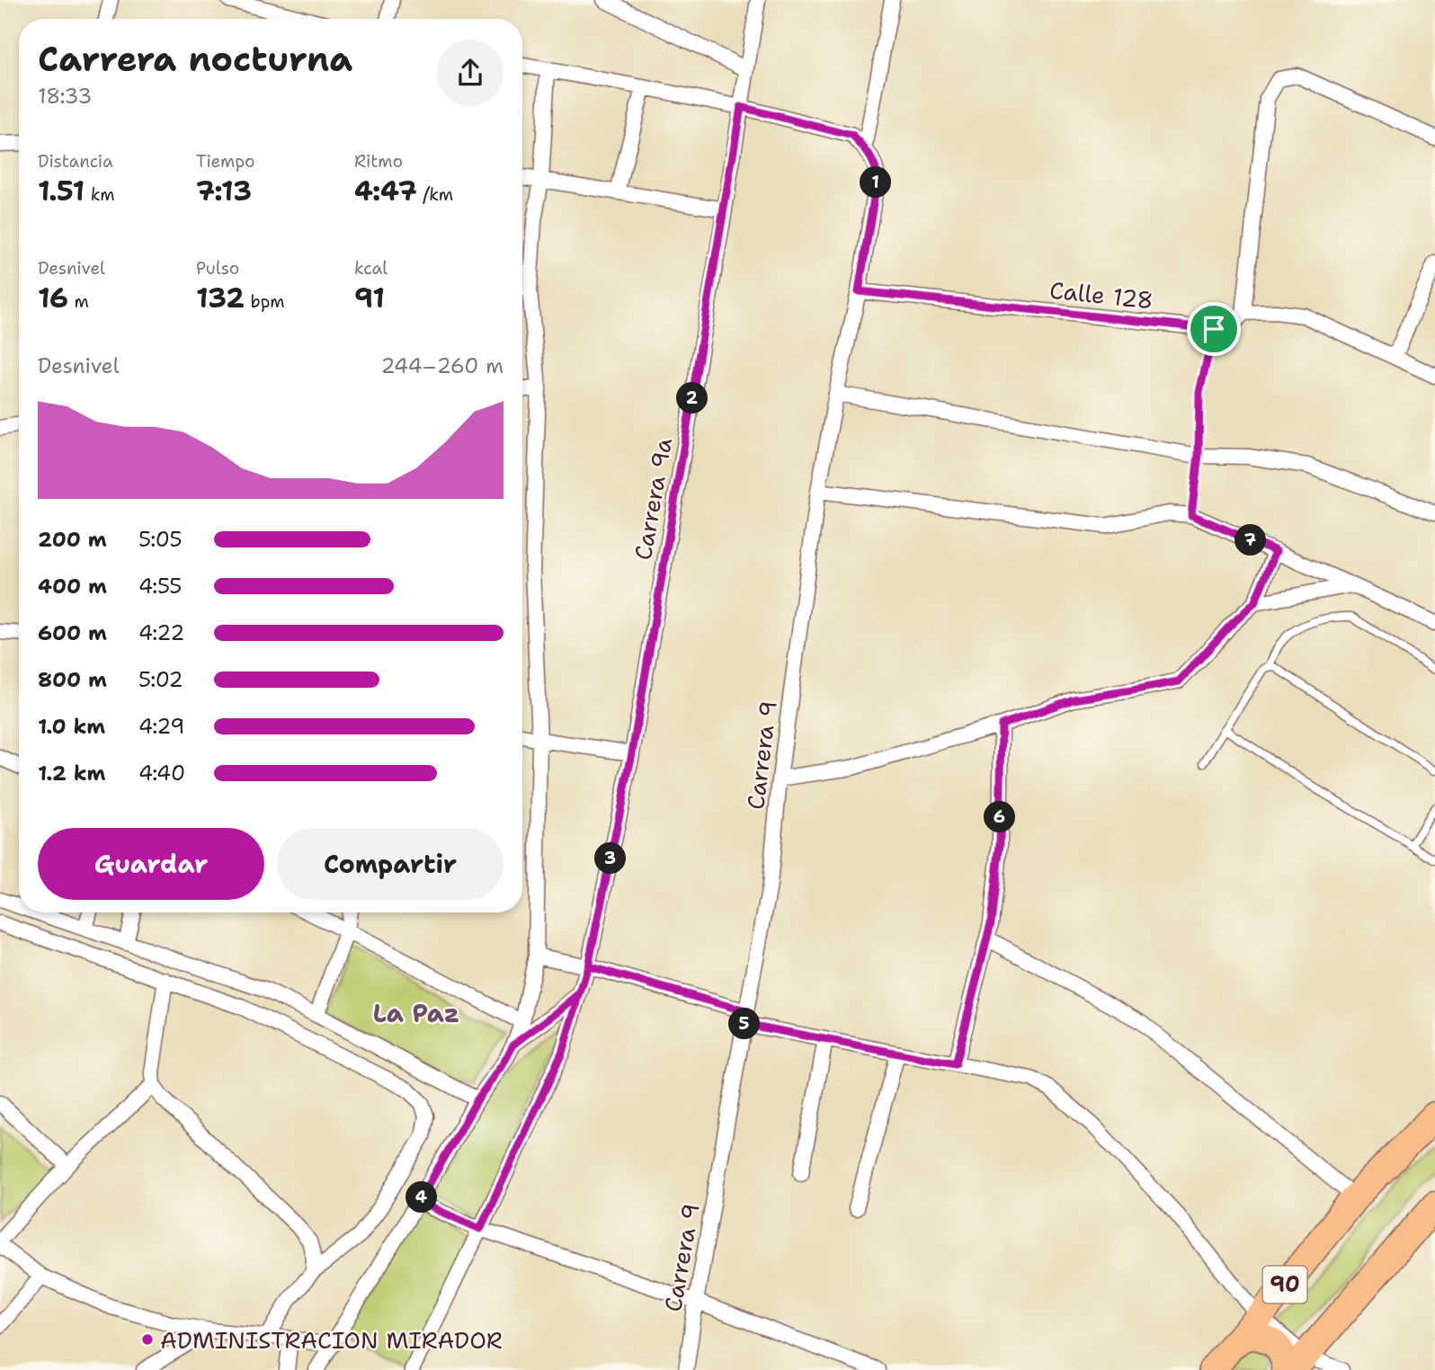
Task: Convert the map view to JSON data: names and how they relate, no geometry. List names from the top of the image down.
{
  "streets": {
    "highway": ["90"],
    "street": ["Calle 128", "Carrera 9a", "Carrera 9"]
  },
  "crossings": [
    ["Calle 128", "Carrera 9"]
  ],
  "districts": ["La Paz"],
  "places": ["ADMINISTRACION MIRADOR"],
  "page": {
    "heading": ["Carrera nocturna", "18:33"],
    "stats": [
      ["Distancia", "1.51 km"],
      ["Tiempo", "7:13"],
      ["Ritmo", "4:47 /km"],
      ["Desnivel", "16 m"],
      ["Pulso", "132 bpm"],
      ["kcal", "91"]
    ],
    "pins": [
      "1",
      "2",
      "7",
      "6",
      "3",
      "5",
      "4"
    ],
    "chart": ["Desnivel", "244–260 m"],
    "list": [
      {
        "name": "200 m",
        "note": "5:05"
      },
      {
        "name": "400 m",
        "note": "4:55"
      },
      {
        "name": "600 m",
        "note": "4:22"
      },
      {
        "name": "800 m",
        "note": "5:02"
      },
      {
        "name": "1.0 km",
        "note": "4:29"
      },
      {
        "name": "1.2 km",
        "note": "4:40"
      }
    ],
    "buttons": ["Guardar", "Compartir"]
  }
}
